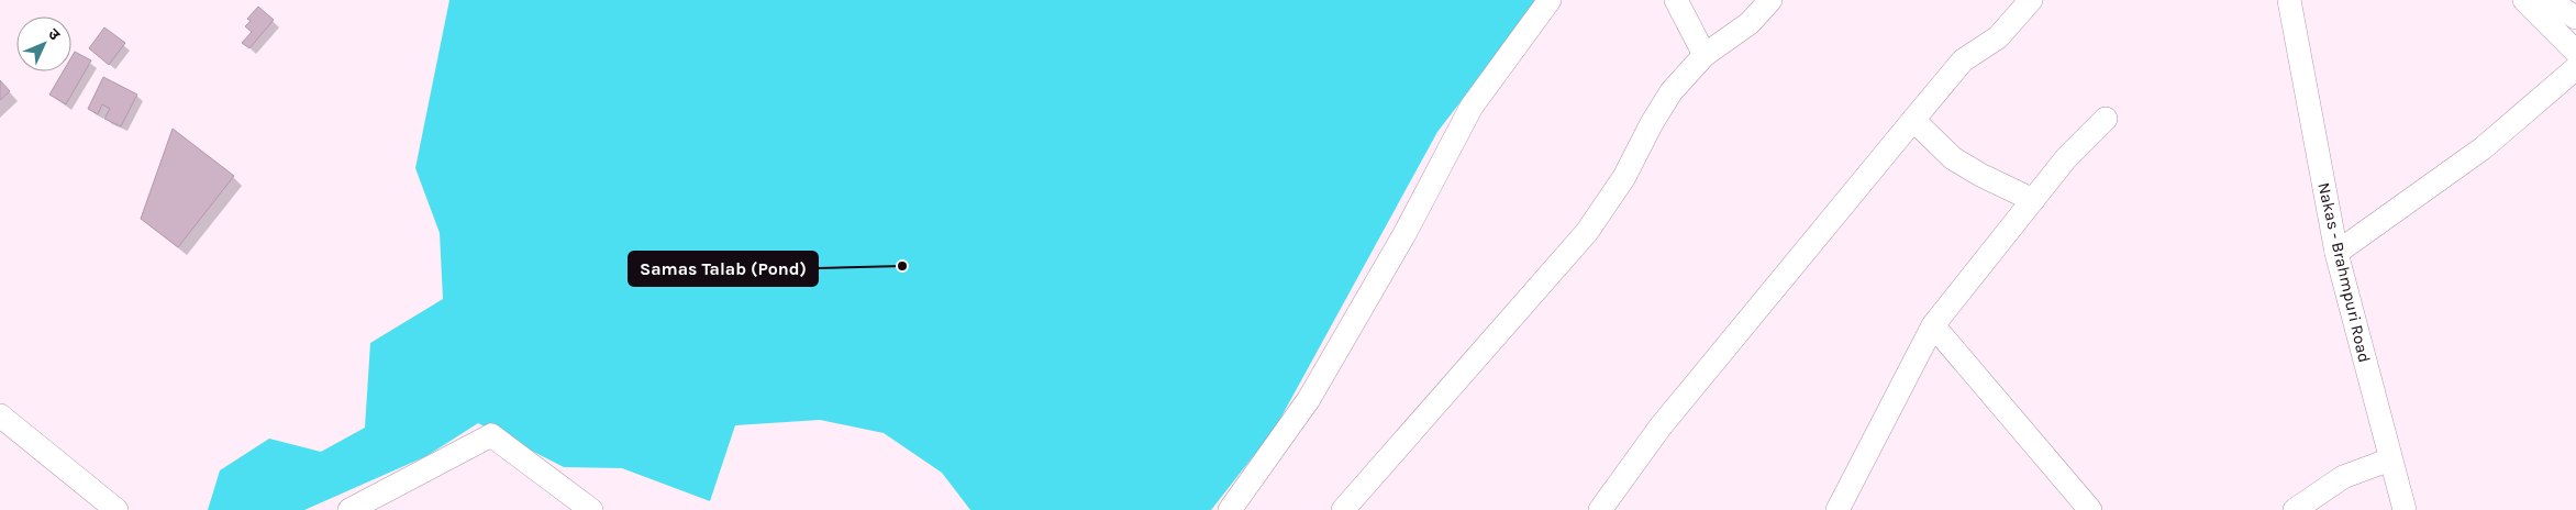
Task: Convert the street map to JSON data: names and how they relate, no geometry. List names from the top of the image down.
{
  "streets": {
    "street": ["Nakas - Brahmpuri Road"]
  },
  "places": ["Samas Talab (Pond)"],
  "north": "top right"
}
